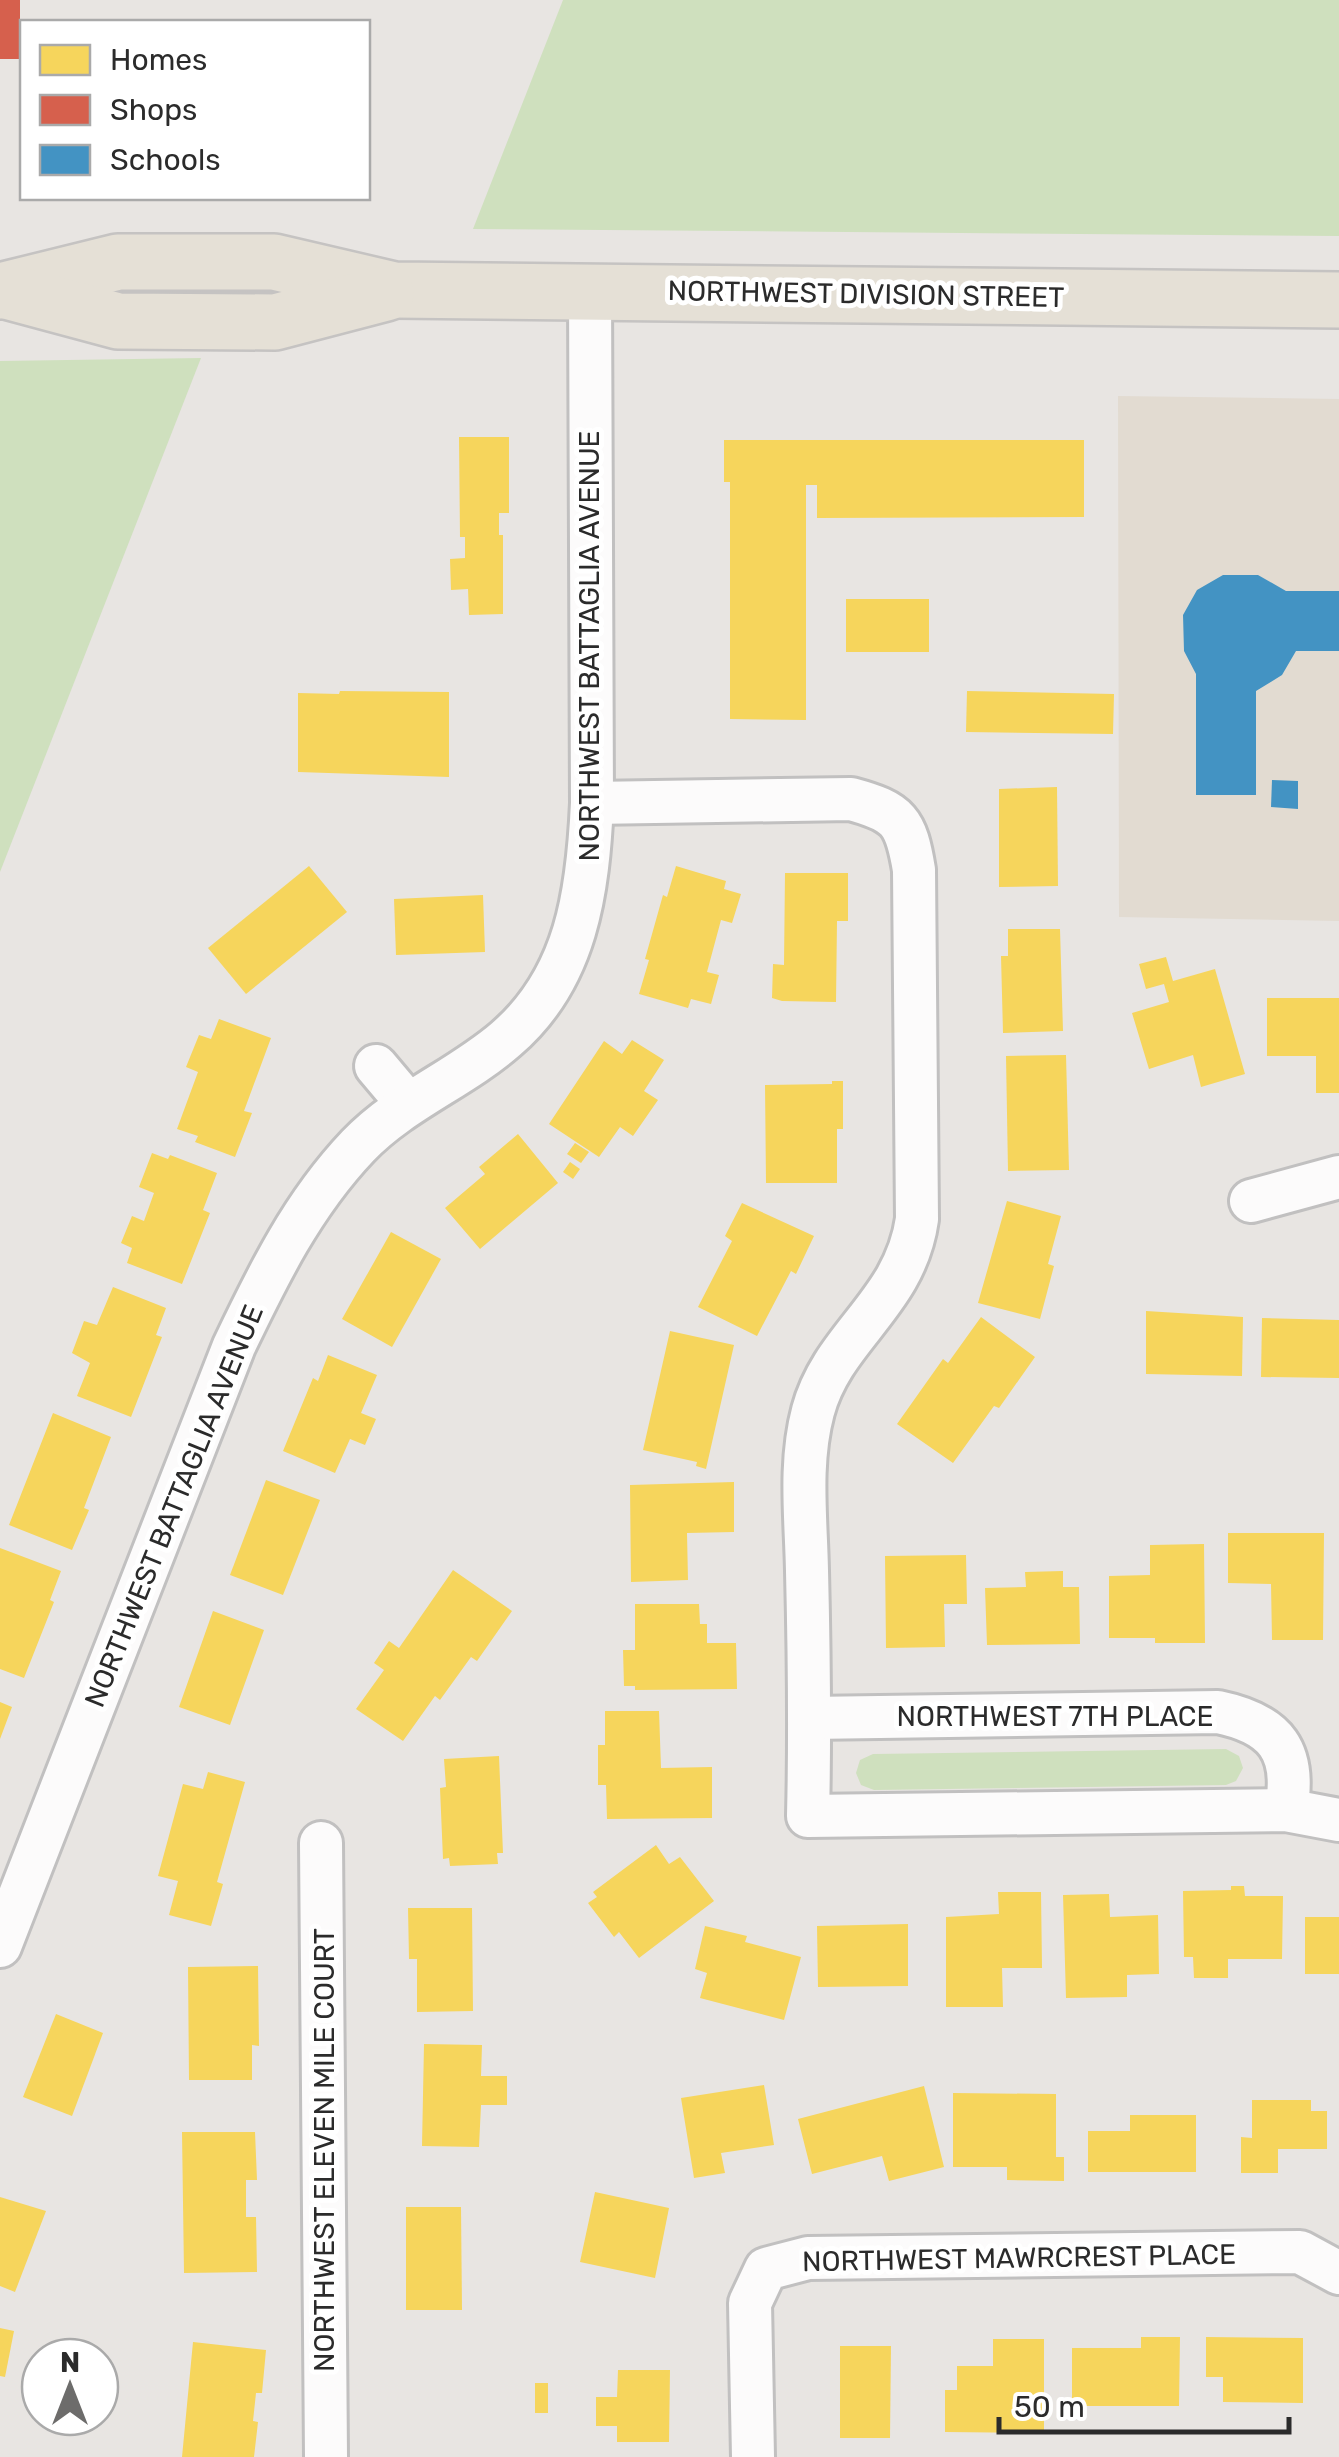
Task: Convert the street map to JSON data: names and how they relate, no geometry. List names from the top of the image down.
{
  "streets": {
    "main road": ["NORTHWEST DIVISION STREET"],
    "street": [
      "NORTHWEST BATTAGLIA AVENUE",
      "NORTHWEST 7TH PLACE",
      "NORTHWEST ELEVEN MILE COURT",
      "NORTHWEST MAWRCREST PLACE"
    ]
  },
  "crossings": [
    ["NORTHWEST DIVISION STREET", "NORTHWEST BATTAGLIA AVENUE"]
  ],
  "legend": ["Homes", "Shops", "Schools"],
  "scale_bar": "50 m",
  "north": "top"
}
